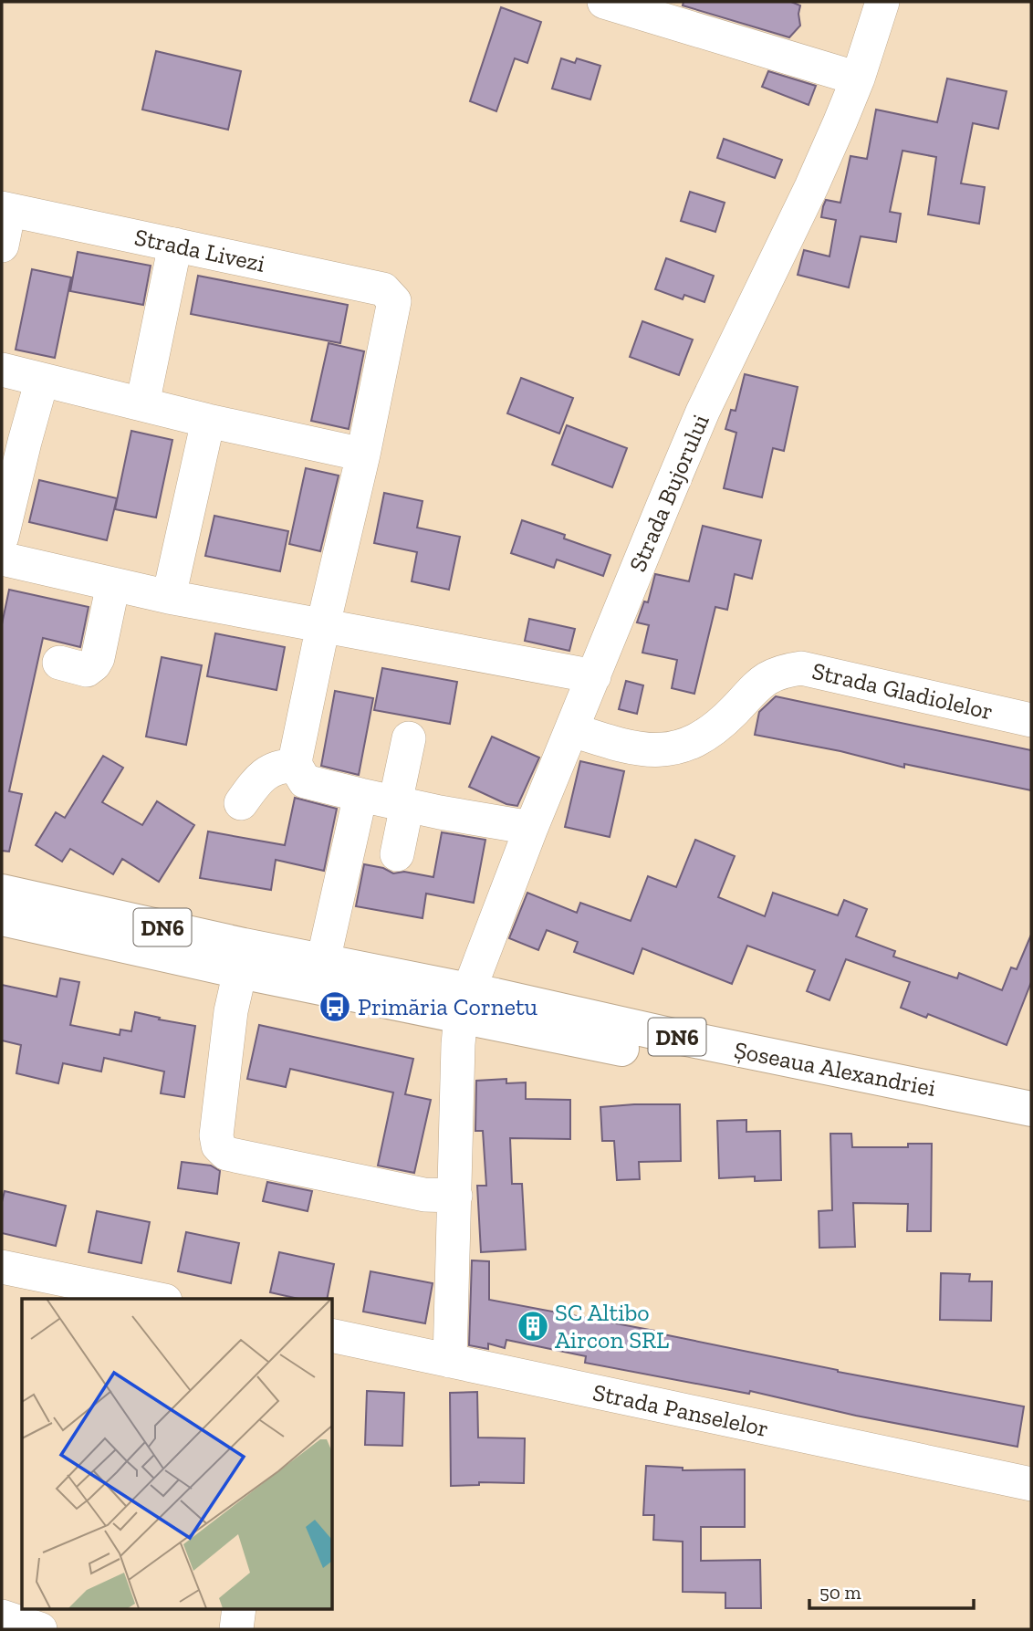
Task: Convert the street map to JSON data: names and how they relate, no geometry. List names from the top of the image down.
{
  "streets": {
    "highway": ["DN6", "Șoseaua Alexandriei"],
    "street": [
      "Strada Livezi",
      "Strada Bujorului",
      "Strada Gladiolelor",
      "Strada Panselelor"
    ]
  },
  "crossings": [
    ["Strada Bujorului", "Strada Gladiolelor"],
    ["Strada Bujorului", "Șoseaua Alexandriei"],
    ["Strada Bujorului", "Strada Panselelor"]
  ],
  "places": {
    "bus stop": ["Primăria Cornetu"],
    "building": ["SC Altibo Aircon SRL"]
  },
  "scale_bar": "50 m"
}
